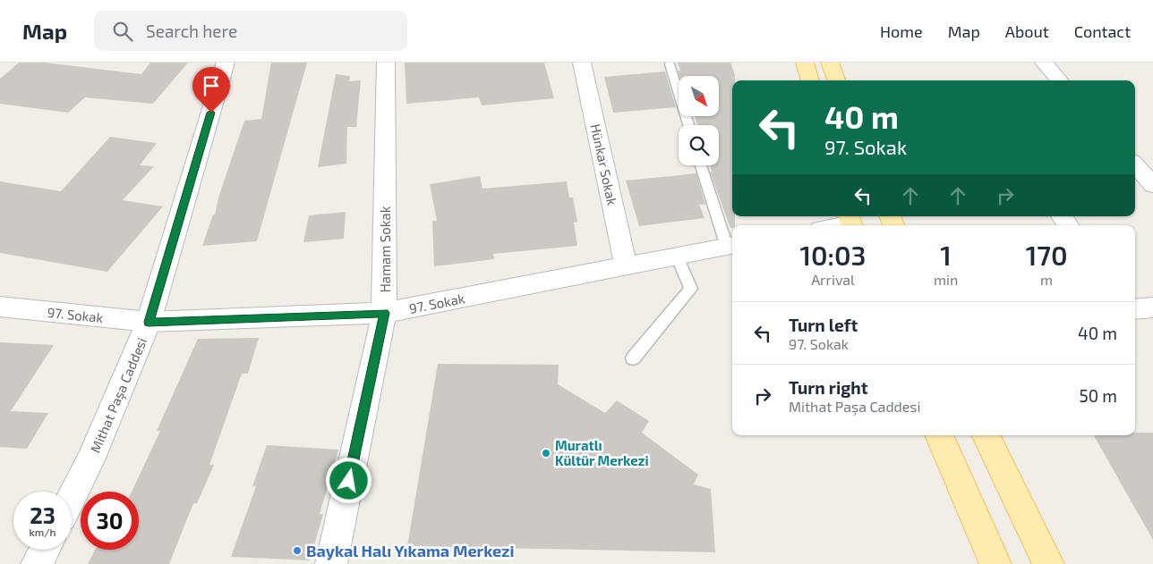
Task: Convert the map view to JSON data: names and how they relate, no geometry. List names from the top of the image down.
{
  "streets": {
    "street": [
      "Hünkar Sokak",
      "Hamam Sokak",
      "97. Sokak",
      "Mithat Paşa Caddesi"
    ]
  },
  "crossings": [
    ["Hünkar Sokak", "97. Sokak"],
    ["Hamam Sokak", "97. Sokak"],
    ["97. Sokak", "Mithat Paşa Caddesi"]
  ],
  "places": ["Muratlı Kültür Merkezi", "Baykal Halı Yıkama Merkezi"],
  "north": "bottom right",
  "page": {
    "header": "Map",
    "search": "Search here",
    "nav": [
      "Home",
      "Map",
      "About",
      "Contact"
    ],
    "turn": ["40 m", "97. Sokak"],
    "eta": [
      "10:03",
      "Arrival",
      "1",
      "min",
      "170",
      "m"
    ],
    "list": [
      {
        "name": "Turn left",
        "note": "97. Sokak",
        "value": "40 m"
      },
      {
        "name": "Turn right",
        "note": "Mithat Paşa Caddesi",
        "value": "50 m"
      }
    ],
    "speed": "23 km/h",
    "limit": "30"
  }
}
